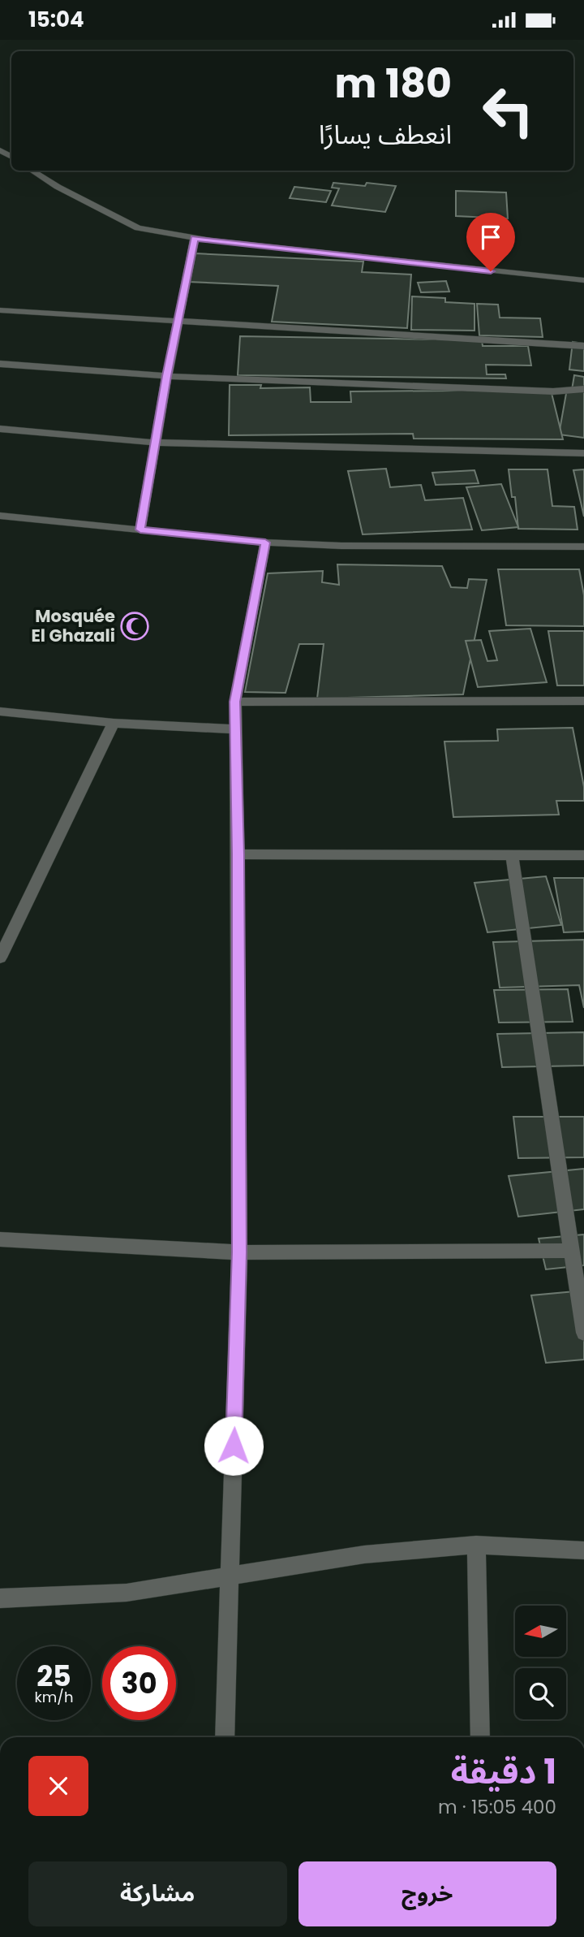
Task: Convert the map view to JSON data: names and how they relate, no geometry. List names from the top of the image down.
{
  "places": {
    "mosque": ["Mosquée El Ghazali"]
  },
  "north": "left",
  "page": {
    "status": "15:04",
    "turn": ["180 m", "انعطف يسارًا"],
    "speed": "25 km/h",
    "limit": "30",
    "heading": ["1 دقيقة", "400 m · 15:05"],
    "buttons": ["خروج", "مشاركة"]
  }
}
